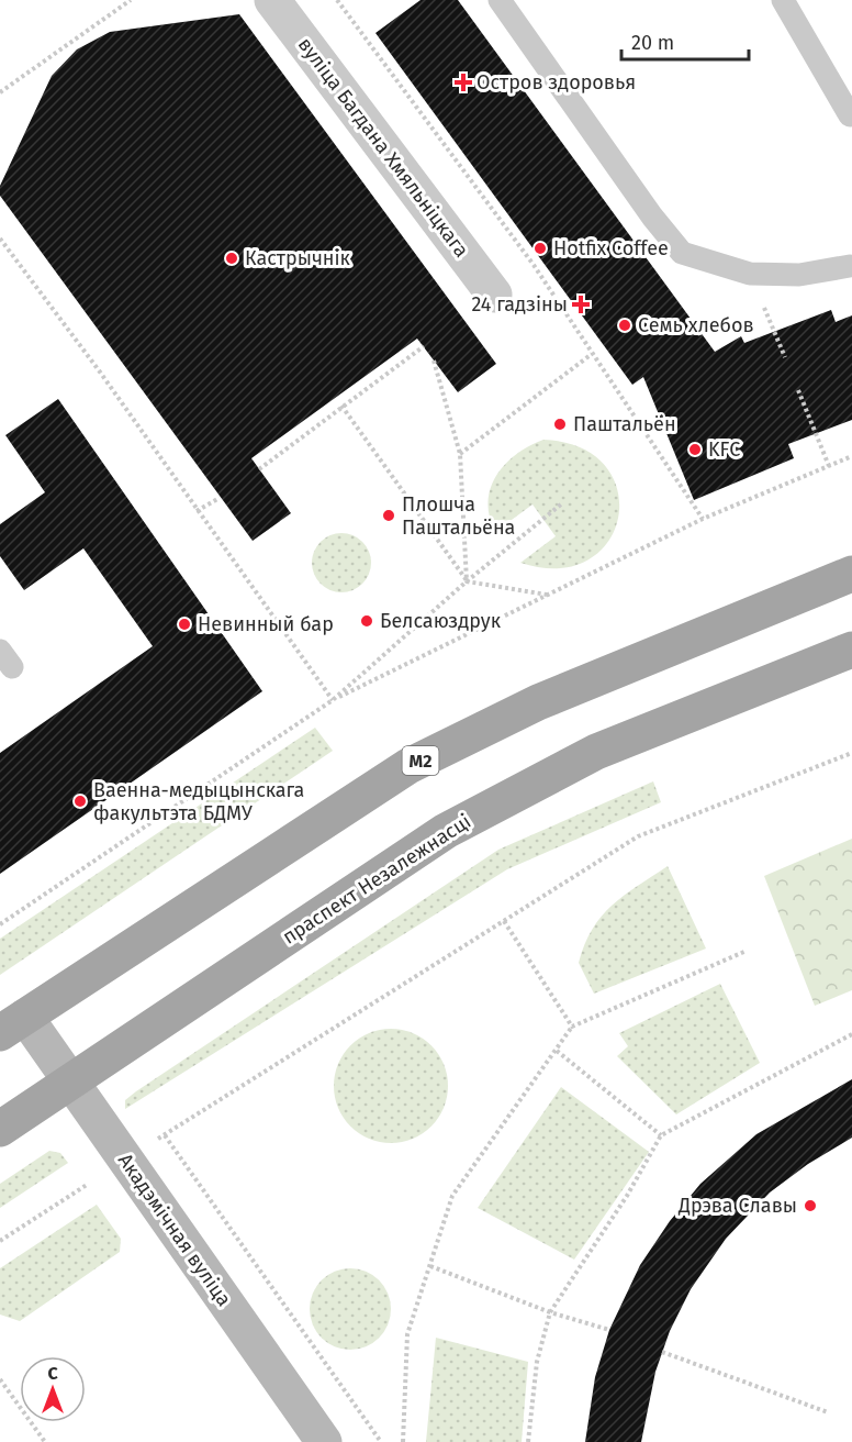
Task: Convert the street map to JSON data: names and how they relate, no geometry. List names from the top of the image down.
{
  "streets": {
    "main road": ["М2", "праспект Незалежнасці"],
    "street": ["вуліца Багдана Хмяльніцкага", "Акадэмічная вуліца"]
  },
  "crossings": [
    ["М2", "Акадэмічная вуліца"],
    ["праспект Незалежнасці", "Акадэмічная вуліца"]
  ],
  "places": {
    "health": ["Остров здоровья", "24 гадзіны"],
    "other": [
      "Hotfix Coffee",
      "Кастрычнік",
      "Семь хлебов",
      "Паштальён",
      "KFC",
      "Плошча Паштальёна",
      "Белсаюздрук",
      "Невинный бар",
      "Ваенна-медыцынскага факультэта БДМУ",
      "Дрэва Славы"
    ]
  },
  "scale_bar": "20 m",
  "north": "top"
}
